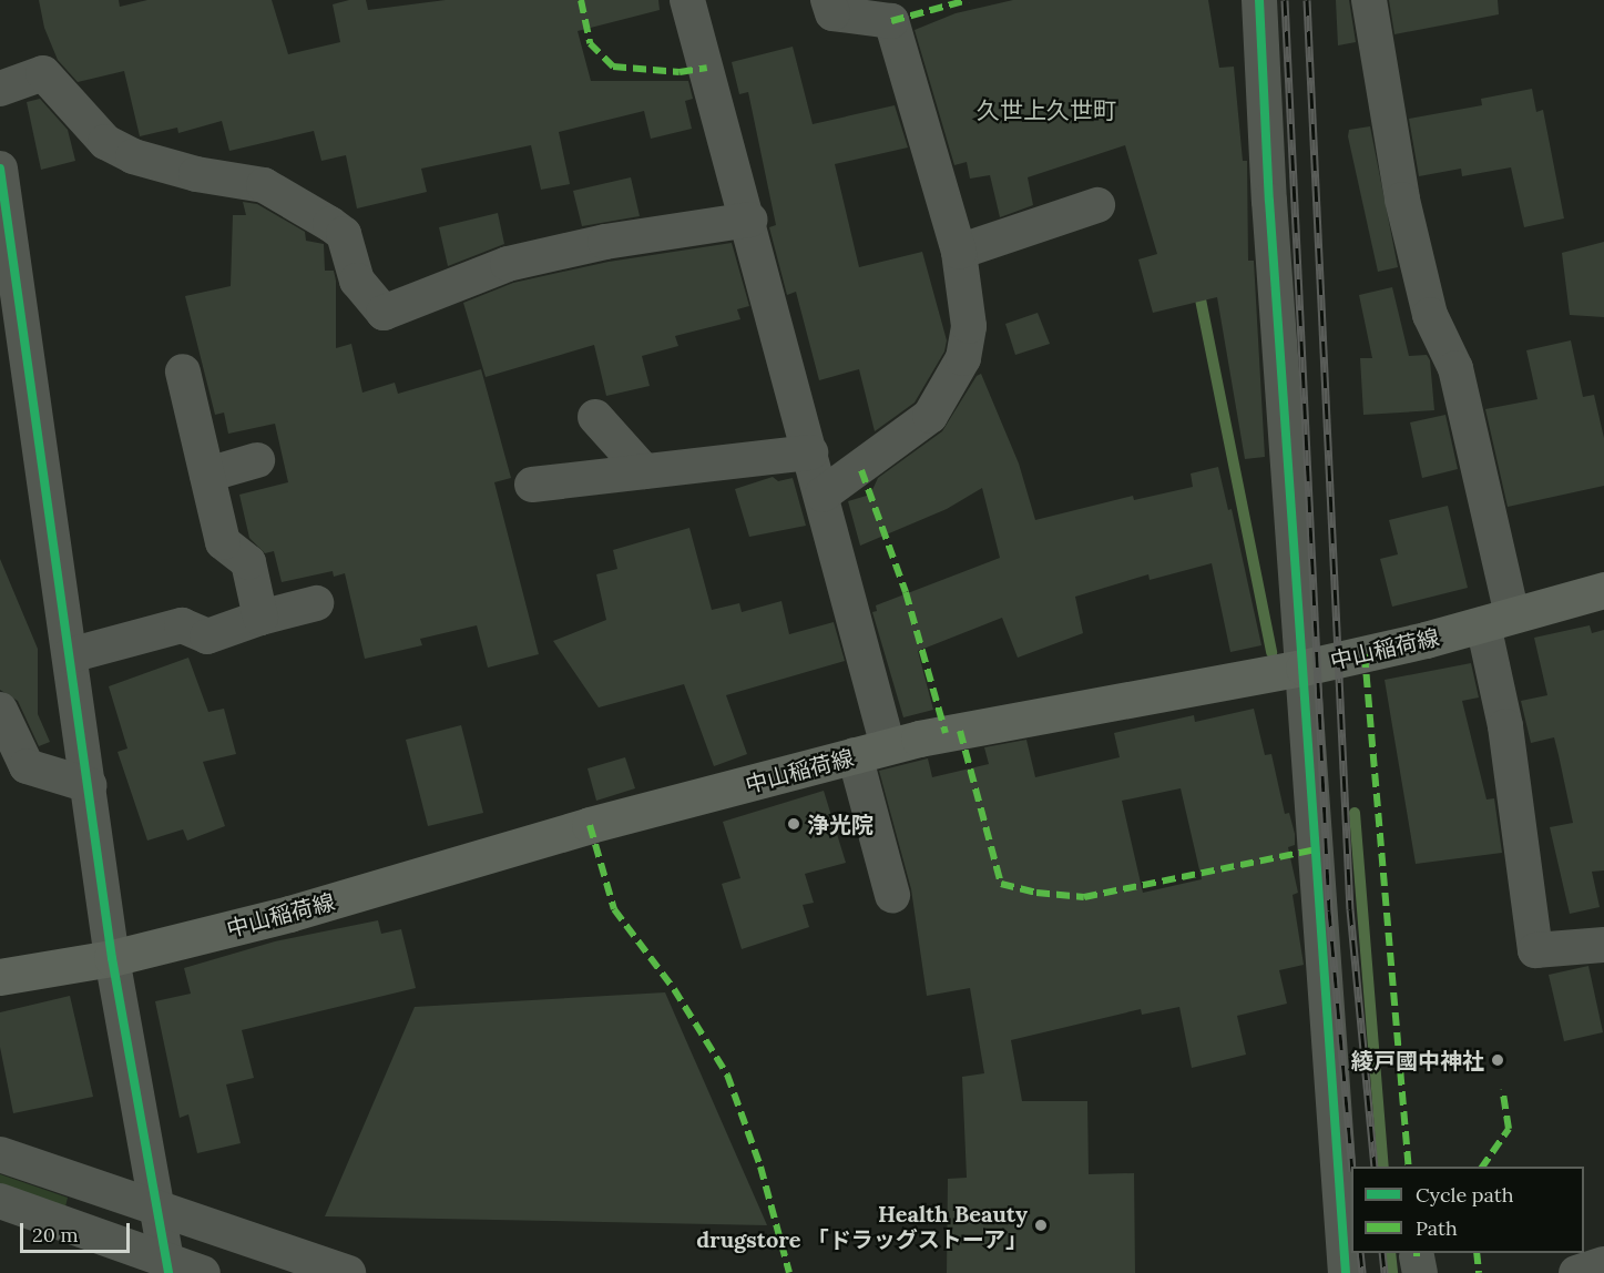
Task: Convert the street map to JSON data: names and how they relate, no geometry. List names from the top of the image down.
{
  "streets": {
    "main road": ["中山稲荷線"]
  },
  "districts": ["久世上久世町"],
  "places": ["浄光院", "綾戸國中神社", "Health Beauty drugstore 「ドラッグストーア」"],
  "legend": ["Cycle path", "Path"],
  "scale_bar": "20 m"
}
